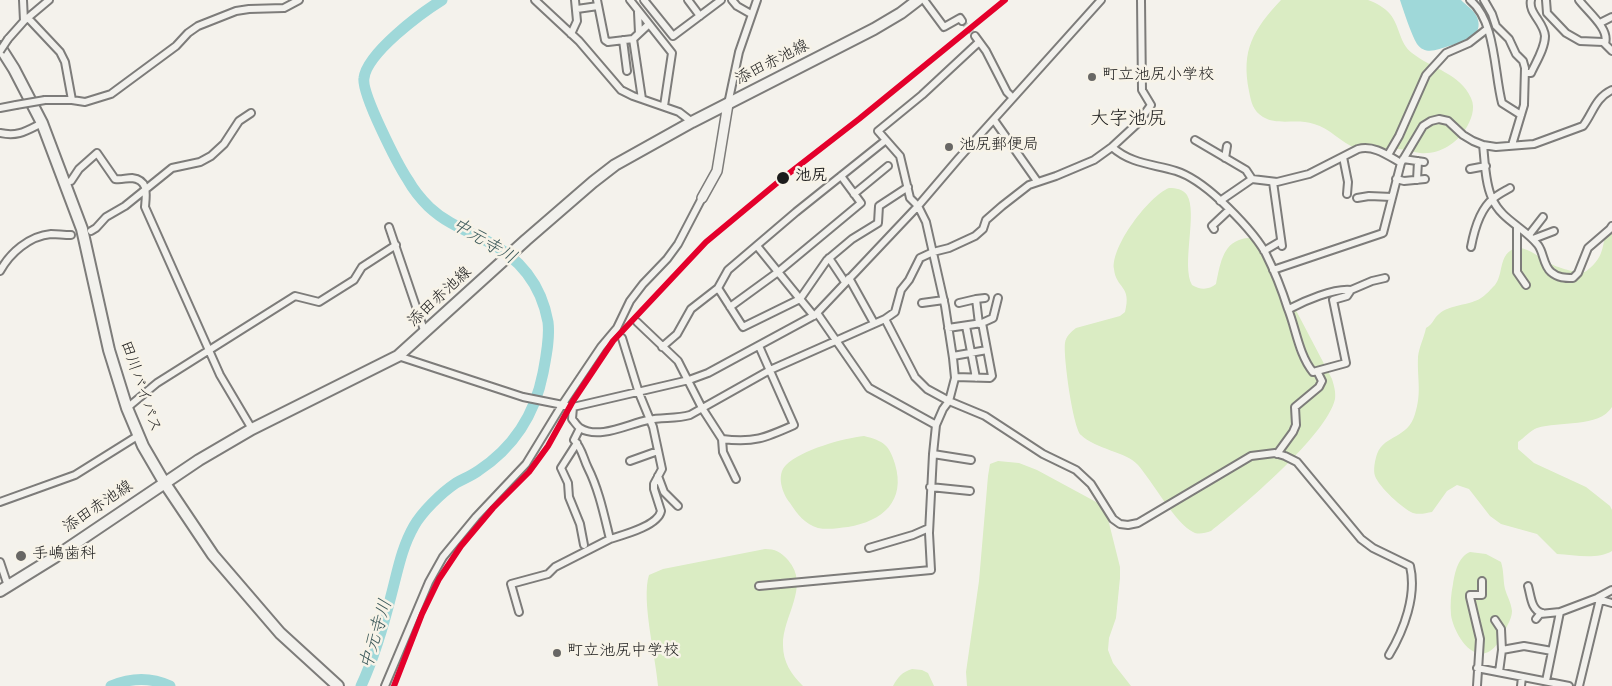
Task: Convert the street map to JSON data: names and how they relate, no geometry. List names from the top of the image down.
{
  "streets": {
    "main road": ["添田赤池線", "田川バイパス"]
  },
  "crossings": [
    ["添田赤池線", "田川バイパス"]
  ],
  "districts": ["大字池尻"],
  "water": ["中元寺川"],
  "places": [
    "町立池尻小学校",
    "池尻郵便局",
    "池尻",
    "手嶋歯科",
    "町立池尻中学校"
  ]
}
